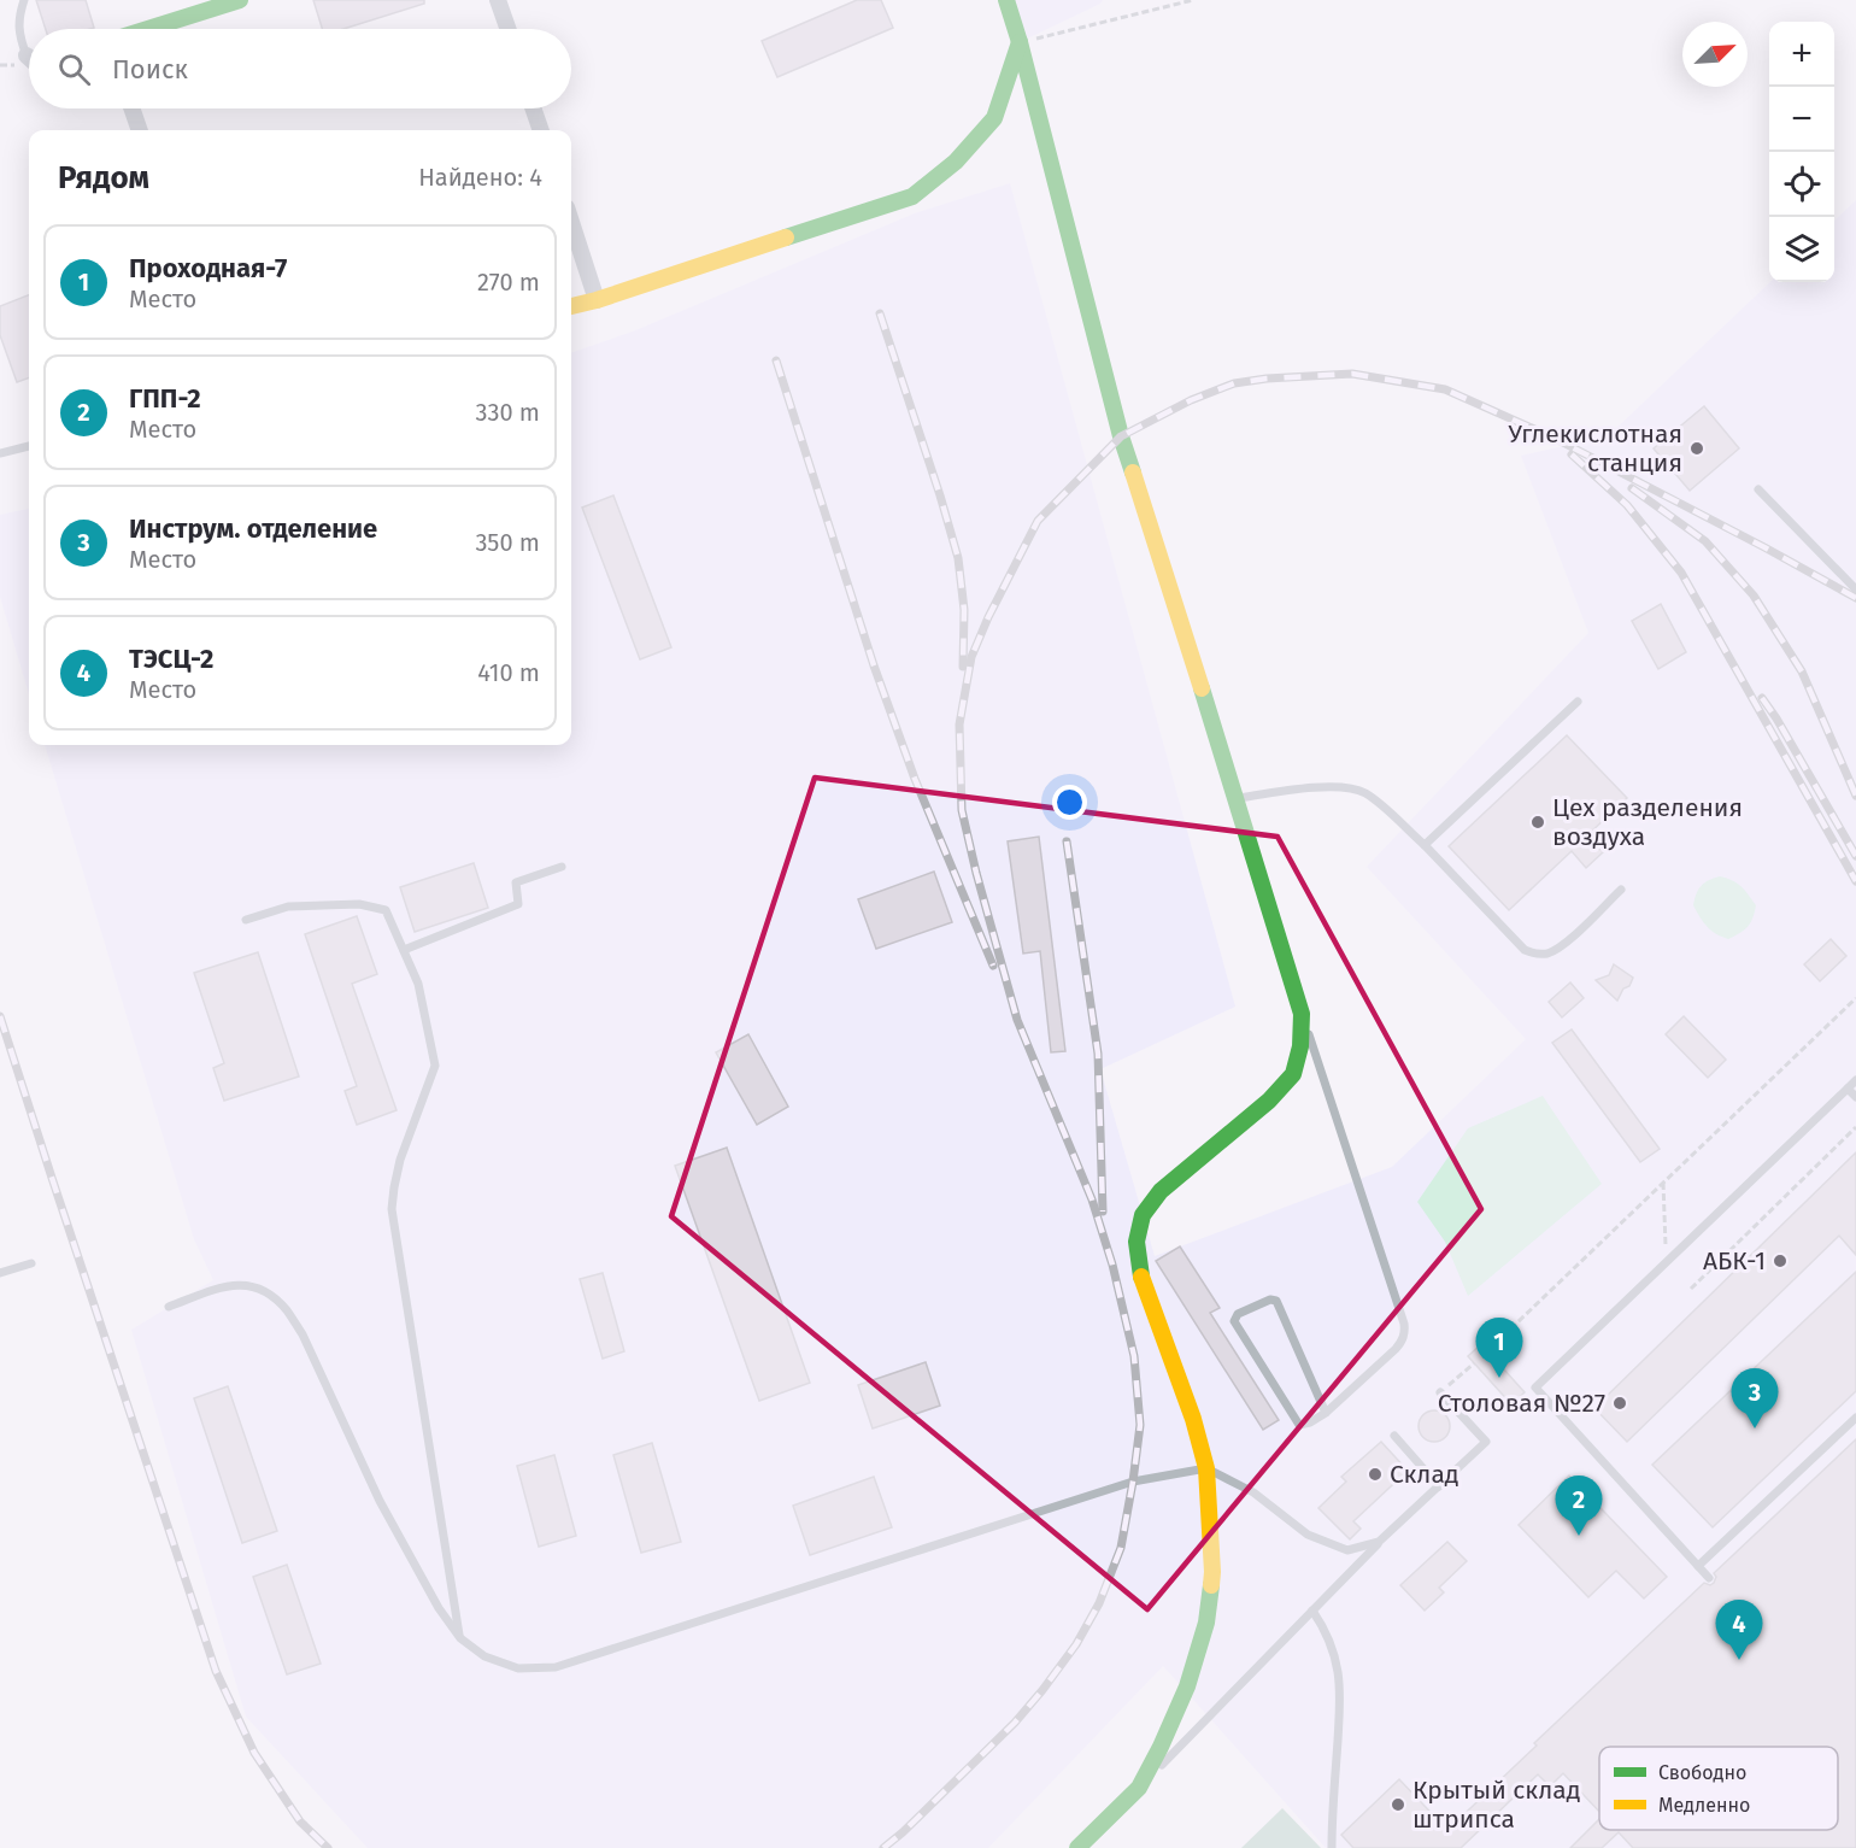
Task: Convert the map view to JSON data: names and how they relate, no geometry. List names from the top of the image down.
{
  "places": [
    "Углекислотная станция",
    "Цех разделения воздуха",
    "АБК-1",
    "Столовая №27",
    "Склад",
    "Крытый склад штрипса"
  ],
  "legend": ["Свободно", "Медленно"],
  "north": "top right",
  "page": {
    "map_buttons": ["+", "−"],
    "search": "Поиск",
    "heading": ["Рядом", "Найдено: 4"],
    "list": [
      {
        "mark": "1",
        "name": "Проходная-7",
        "note": "Место",
        "value": "270 m"
      },
      {
        "mark": "2",
        "name": "ГПП-2",
        "note": "Место",
        "value": "330 m"
      },
      {
        "mark": "3",
        "name": "Инструм. отделение",
        "note": "Место",
        "value": "350 m"
      },
      {
        "mark": "4",
        "name": "ТЭСЦ-2",
        "note": "Место",
        "value": "410 m"
      }
    ],
    "pins": [
      "1",
      "3",
      "2",
      "4"
    ]
  }
}
